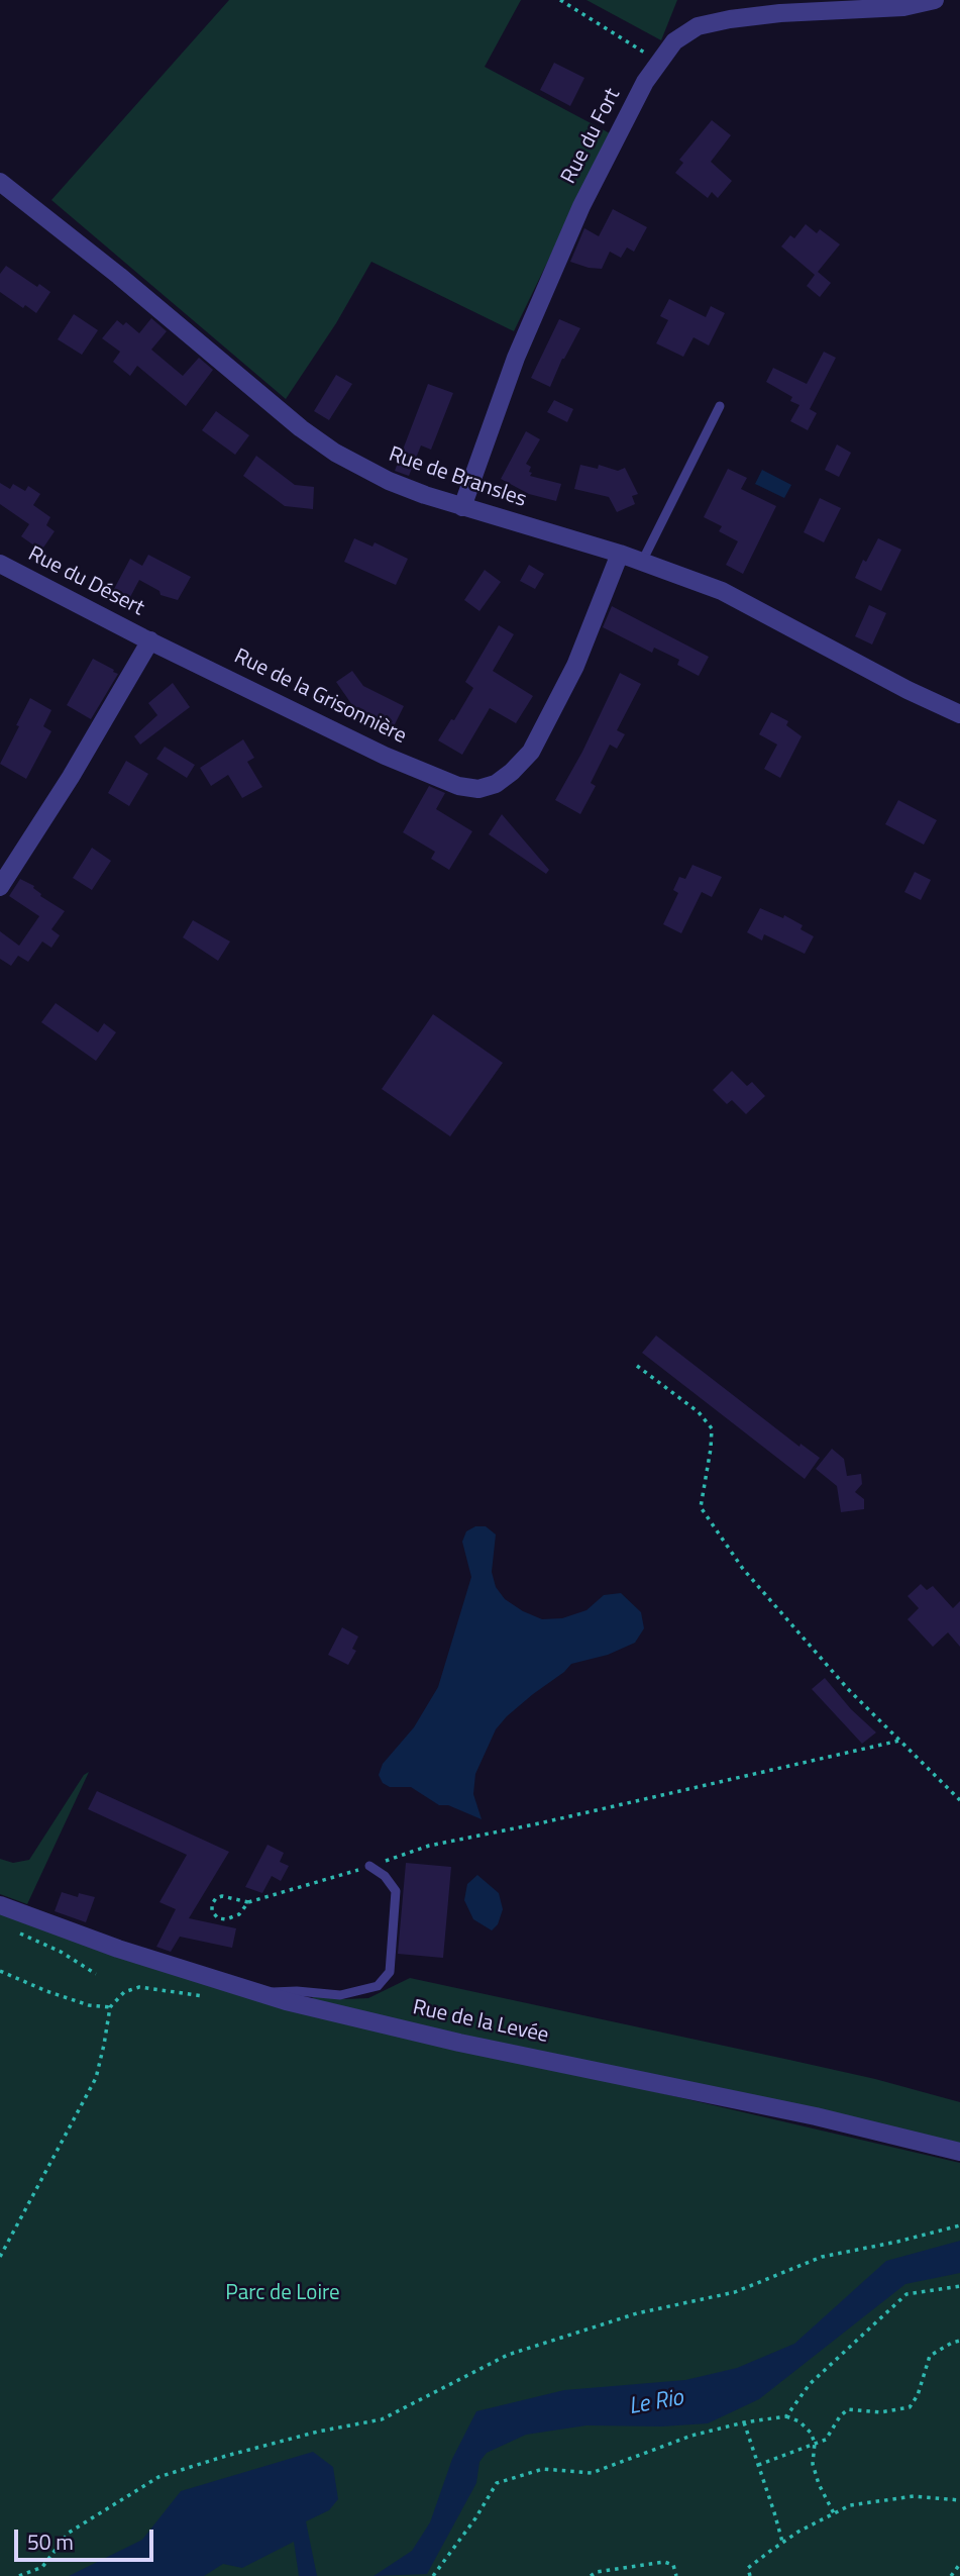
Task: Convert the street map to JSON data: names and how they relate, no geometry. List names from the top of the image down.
{
  "streets": {
    "street": [
      "Rue du Fort",
      "Rue de Bransles",
      "Rue du Désert",
      "Rue de la Grisonnière",
      "Rue de la Levée"
    ]
  },
  "crossings": [
    ["Rue du Fort", "Rue de Bransles"],
    ["Rue de Bransles", "Rue de la Grisonnière"],
    ["Rue du Désert", "Rue de la Grisonnière"]
  ],
  "water": ["Le Rio"],
  "parks": ["Parc de Loire"],
  "scale_bar": "50 m"
}
